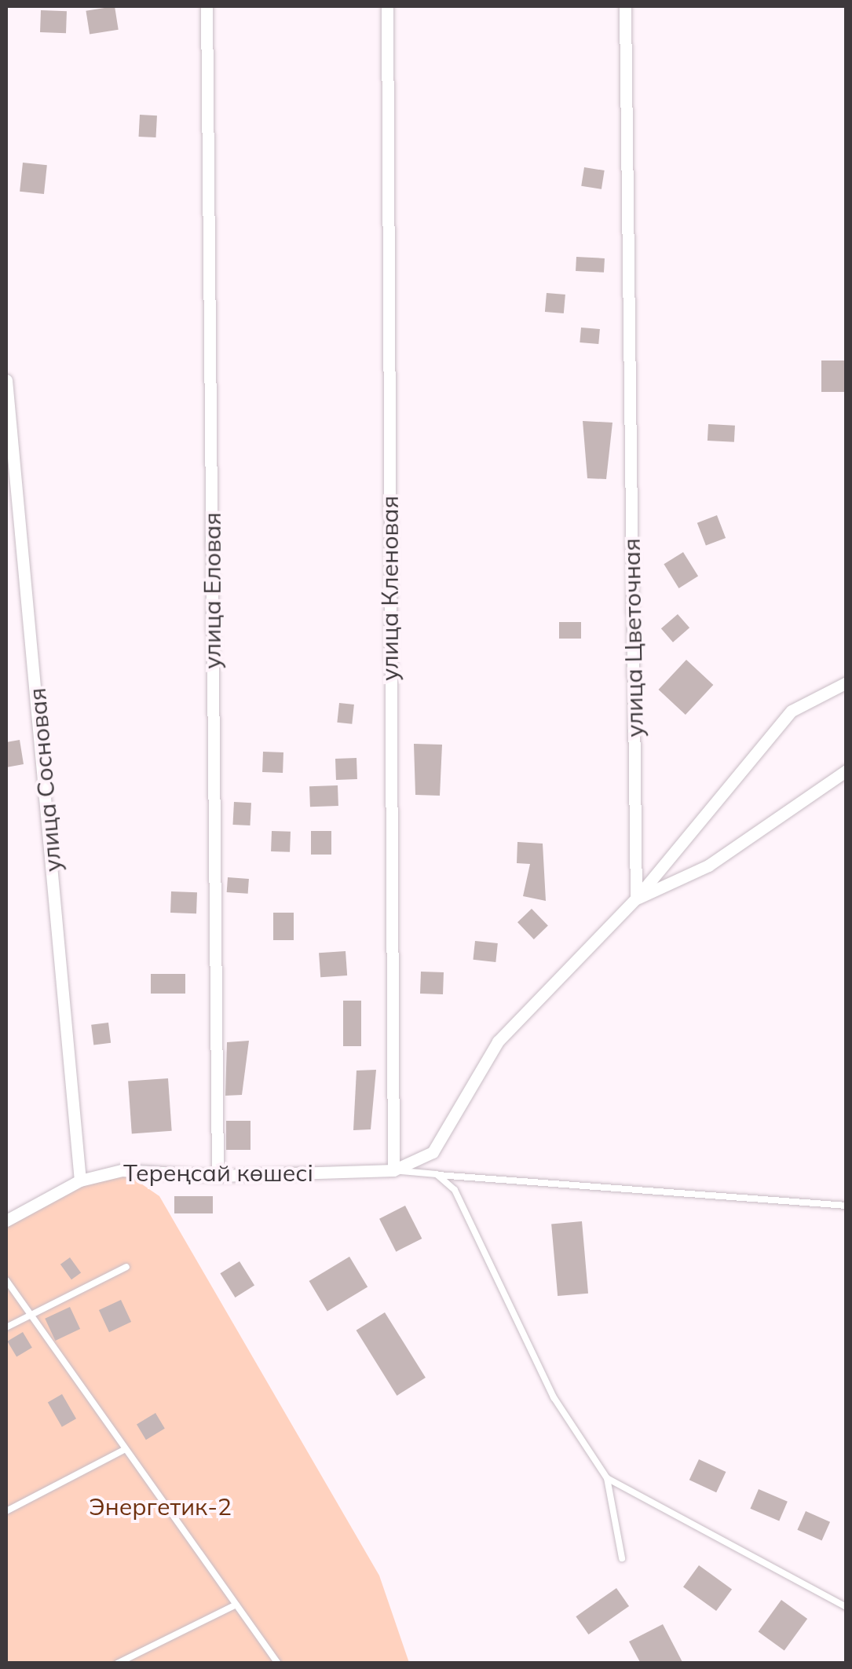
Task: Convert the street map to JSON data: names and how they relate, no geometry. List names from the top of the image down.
{
  "streets": {
    "street": [
      "улица Кленовая",
      "улица Еловая",
      "улица Цветочная",
      "улица Сосновая",
      "Тереңсай көшесі"
    ]
  },
  "crossings": [
    ["улица Кленовая", "Тереңсай көшесі"],
    ["улица Еловая", "Тереңсай көшесі"],
    ["улица Сосновая", "Тереңсай көшесі"]
  ],
  "parks": ["Энергетик-2"]
}
